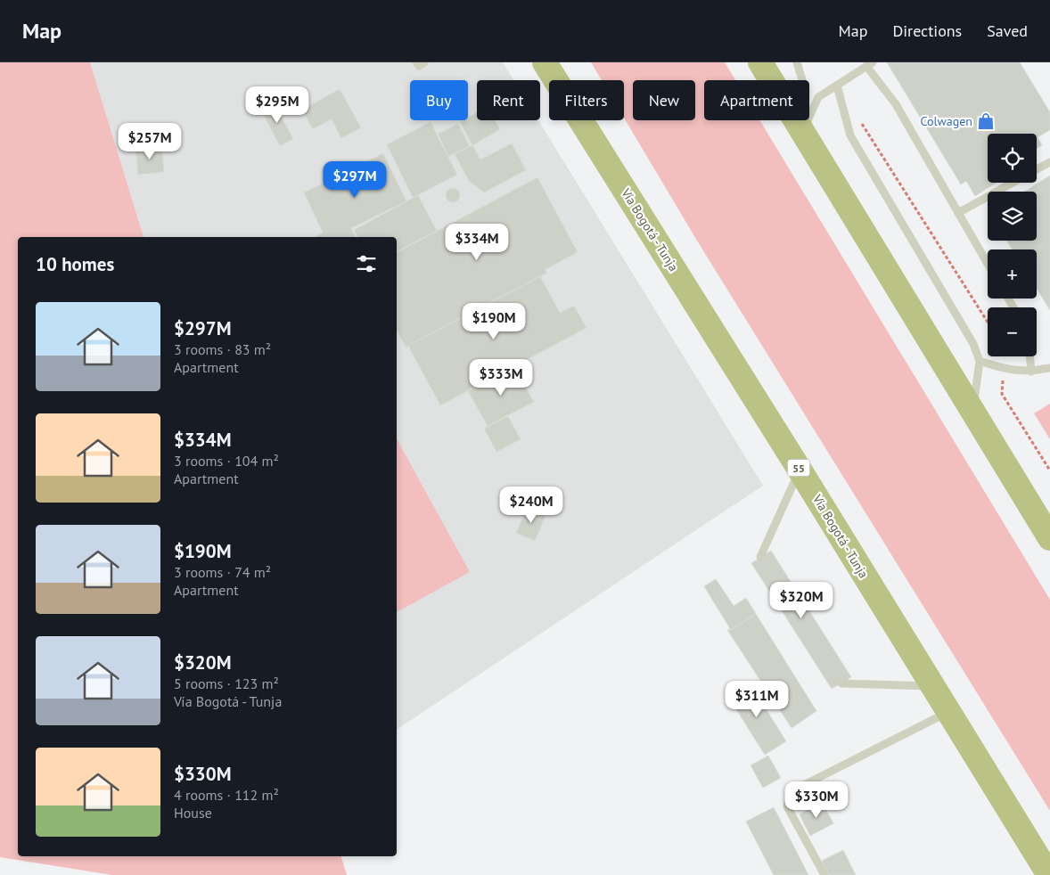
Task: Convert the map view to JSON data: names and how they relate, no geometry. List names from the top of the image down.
{
  "streets": {
    "highway": ["Vía Bogotá - Tunja", "55"]
  },
  "places": {
    "shop": ["Colwagen"]
  },
  "page": {
    "header": "Map",
    "nav": ["Map", "Directions", "Saved"],
    "chip": [
      "Buy",
      "Rent",
      "Filters",
      "New",
      "Apartment"
    ],
    "price": [
      "$295M",
      "$257M",
      "$297M",
      "$334M",
      "$190M",
      "$333M",
      "$240M",
      "$320M",
      "$311M",
      "$330M"
    ],
    "map_buttons": ["+", "−"],
    "heading": "10 homes",
    "list": [
      {
        "name": "$297M",
        "note": "3 rooms · 83 m² · Apartment"
      },
      {
        "name": "$334M",
        "note": "3 rooms · 104 m² · Apartment"
      },
      {
        "name": "$190M",
        "note": "3 rooms · 74 m² · Apartment"
      },
      {
        "name": "$320M",
        "note": "5 rooms · 123 m² · Vía Bogotá - Tunja"
      },
      {
        "name": "$330M",
        "note": "4 rooms · 112 m² · House"
      }
    ]
  }
}
